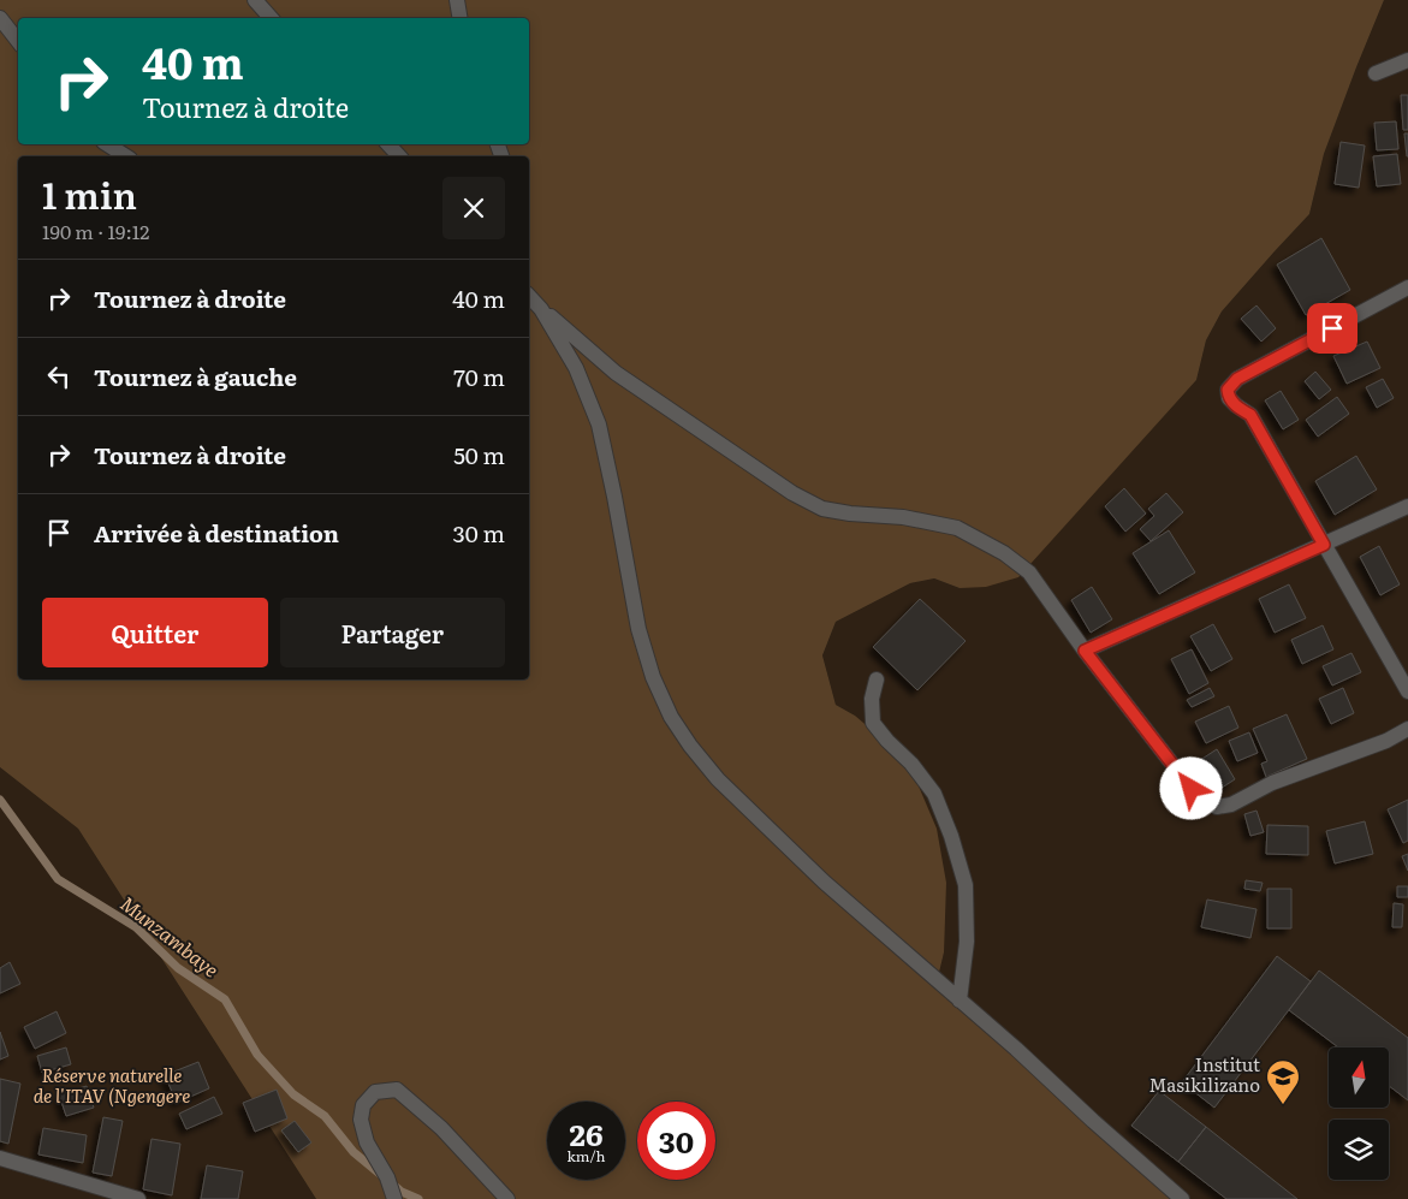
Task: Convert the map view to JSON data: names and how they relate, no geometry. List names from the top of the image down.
{
  "water": ["Munzambaye"],
  "parks": ["Réserve naturelle de l'ITAV (Ngengere"],
  "places": {
    "school or university": ["Institut Masikilizano"]
  },
  "north": "top",
  "page": {
    "turn": ["40 m", "Tournez à droite"],
    "heading": ["1 min", "190 m · 19:12"],
    "list": [
      {
        "name": "Tournez à droite",
        "value": "40 m"
      },
      {
        "name": "Tournez à gauche",
        "value": "70 m"
      },
      {
        "name": "Tournez à droite",
        "value": "50 m"
      },
      {
        "name": "Arrivée à destination",
        "value": "30 m"
      }
    ],
    "buttons": ["Quitter", "Partager"],
    "speed": "26 km/h",
    "limit": "30"
  }
}
